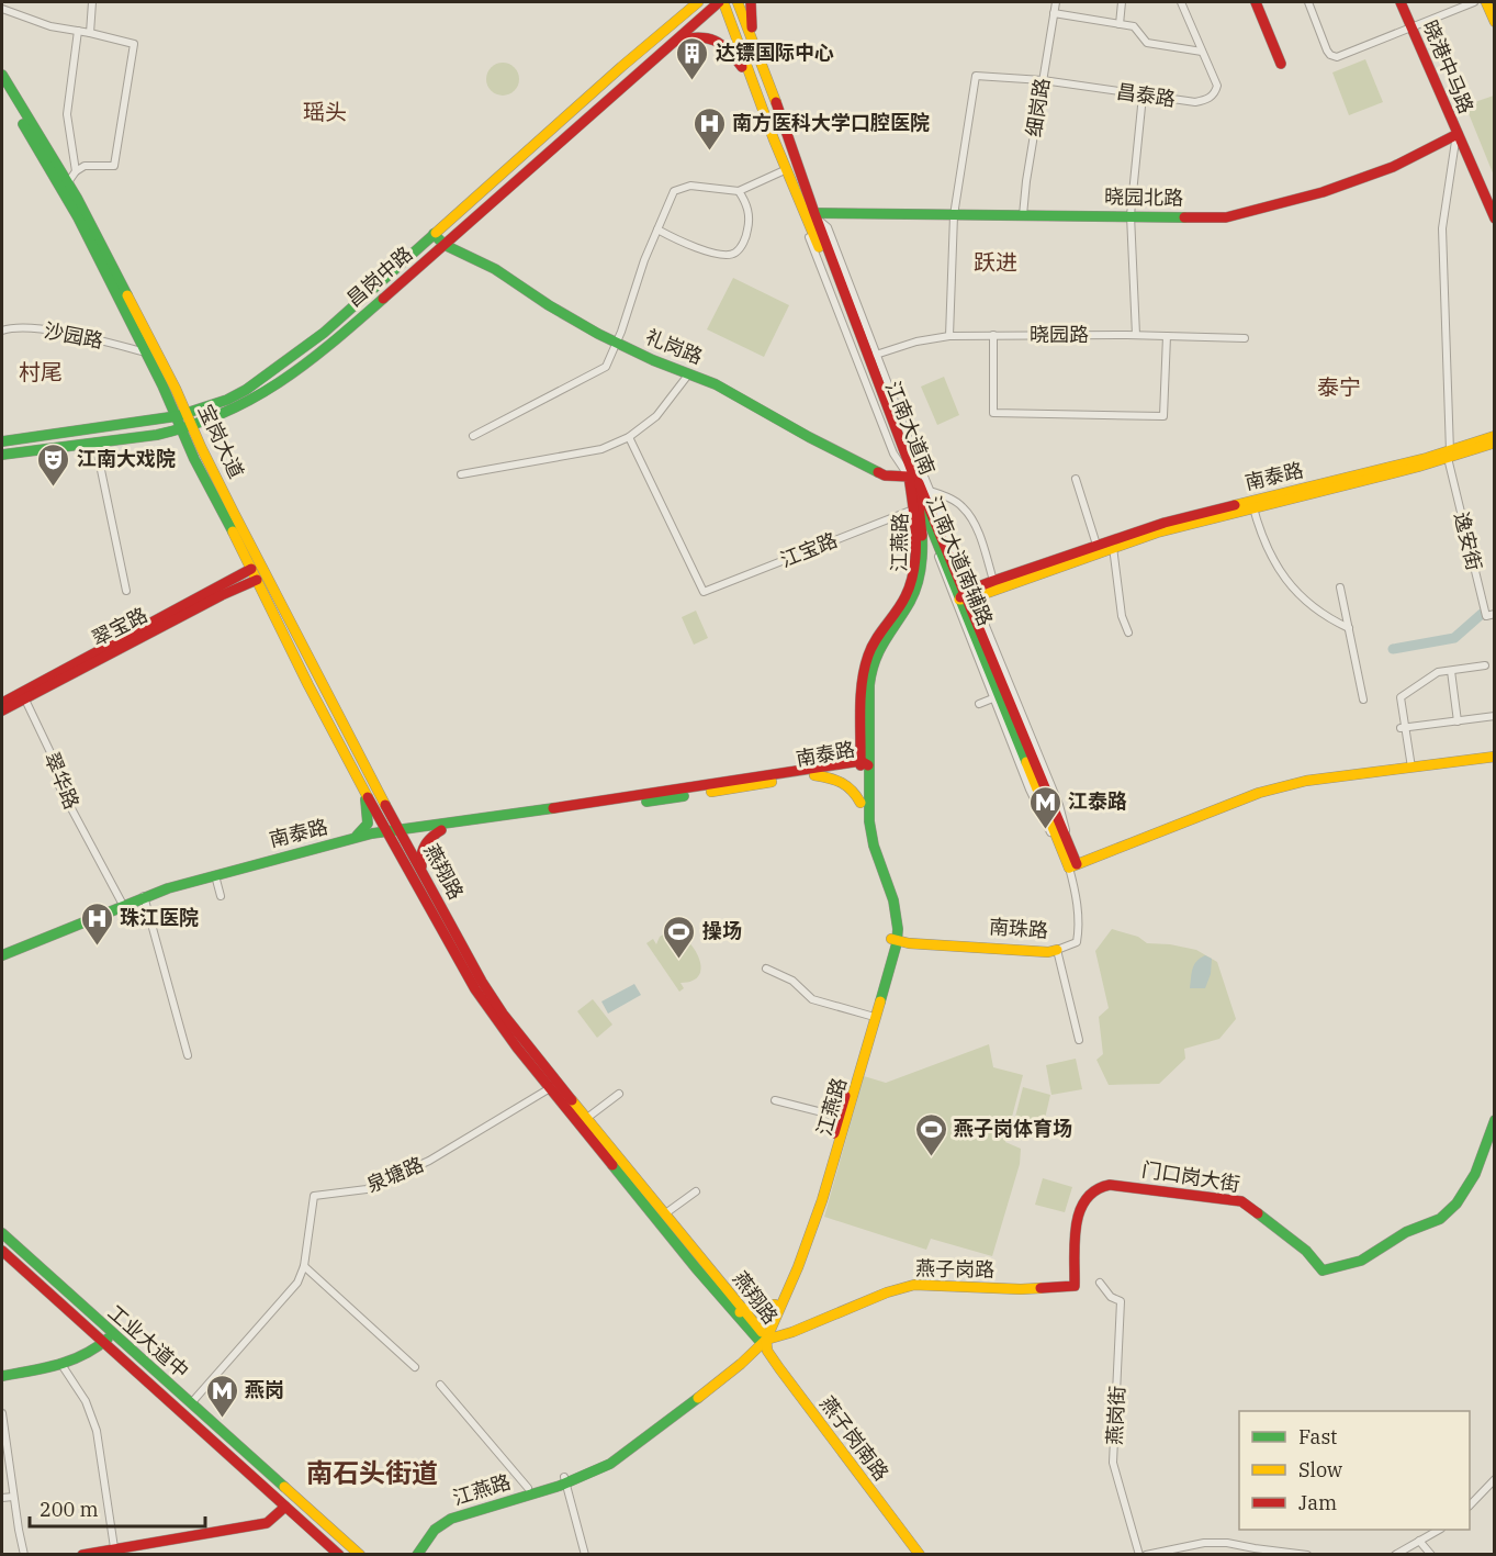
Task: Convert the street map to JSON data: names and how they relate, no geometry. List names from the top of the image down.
{
  "streets": {
    "main road": [
      "晓港中马路",
      "晓园北路",
      "昌岗中路",
      "礼岗路",
      "江南大道南",
      "宝岗大道",
      "南泰路",
      "江燕路",
      "翠宝路",
      "燕翔路",
      "南珠路",
      "门口岗大街",
      "燕子岗路",
      "工业大道中",
      "燕子岗南路"
    ],
    "street": [
      "昌泰路",
      "细岗路",
      "晓园路",
      "沙园路",
      "逸安街",
      "江宝路",
      "江南大道南辅路",
      "翠华路",
      "泉塘路",
      "燕岗街"
    ]
  },
  "crossings": [
    ["晓港中马路", "晓园北路"],
    ["昌泰路", "细岗路"],
    ["昌泰路", "晓园北路"],
    ["细岗路", "晓园北路"],
    ["晓园北路", "江南大道南"],
    ["昌岗中路", "礼岗路"],
    ["昌岗中路", "江南大道南"],
    ["昌岗中路", "宝岗大道"],
    ["沙园路", "宝岗大道"],
    ["礼岗路", "江南大道南"],
    ["礼岗路", "江燕路"],
    ["礼岗路", "江南大道南辅路"],
    ["江南大道南", "南泰路"],
    ["江南大道南", "江燕路"],
    ["江南大道南", "江南大道南辅路"],
    ["宝岗大道", "南泰路"],
    ["宝岗大道", "翠宝路"],
    ["宝岗大道", "燕翔路"],
    ["南泰路", "逸安街"],
    ["南泰路", "江燕路"],
    ["南泰路", "江南大道南辅路"],
    ["南泰路", "翠华路"],
    ["南泰路", "燕翔路"],
    ["江燕路", "江宝路"],
    ["江燕路", "江南大道南辅路"],
    ["江燕路", "燕翔路"],
    ["江燕路", "南珠路"],
    ["江燕路", "燕子岗路"],
    ["江燕路", "燕子岗南路"],
    ["翠宝路", "翠华路"],
    ["燕翔路", "泉塘路"],
    ["燕翔路", "燕子岗路"],
    ["燕翔路", "燕子岗南路"],
    ["泉塘路", "工业大道中"],
    ["门口岗大街", "燕子岗路"],
    ["燕子岗路", "燕子岗南路"]
  ],
  "districts": [
    "瑶头",
    "跃进",
    "村尾",
    "泰宁",
    "南石头街道"
  ],
  "places": {
    "building": ["达镖国际中心"],
    "hospital": ["南方医科大学口腔医院", "珠江医院"],
    "theatre": ["江南大戏院"],
    "metro station": ["江泰路", "燕岗"],
    "sports": ["操场", "燕子岗体育场"]
  },
  "legend": ["Fast", "Slow", "Jam"],
  "scale_bar": "200 m"
}
